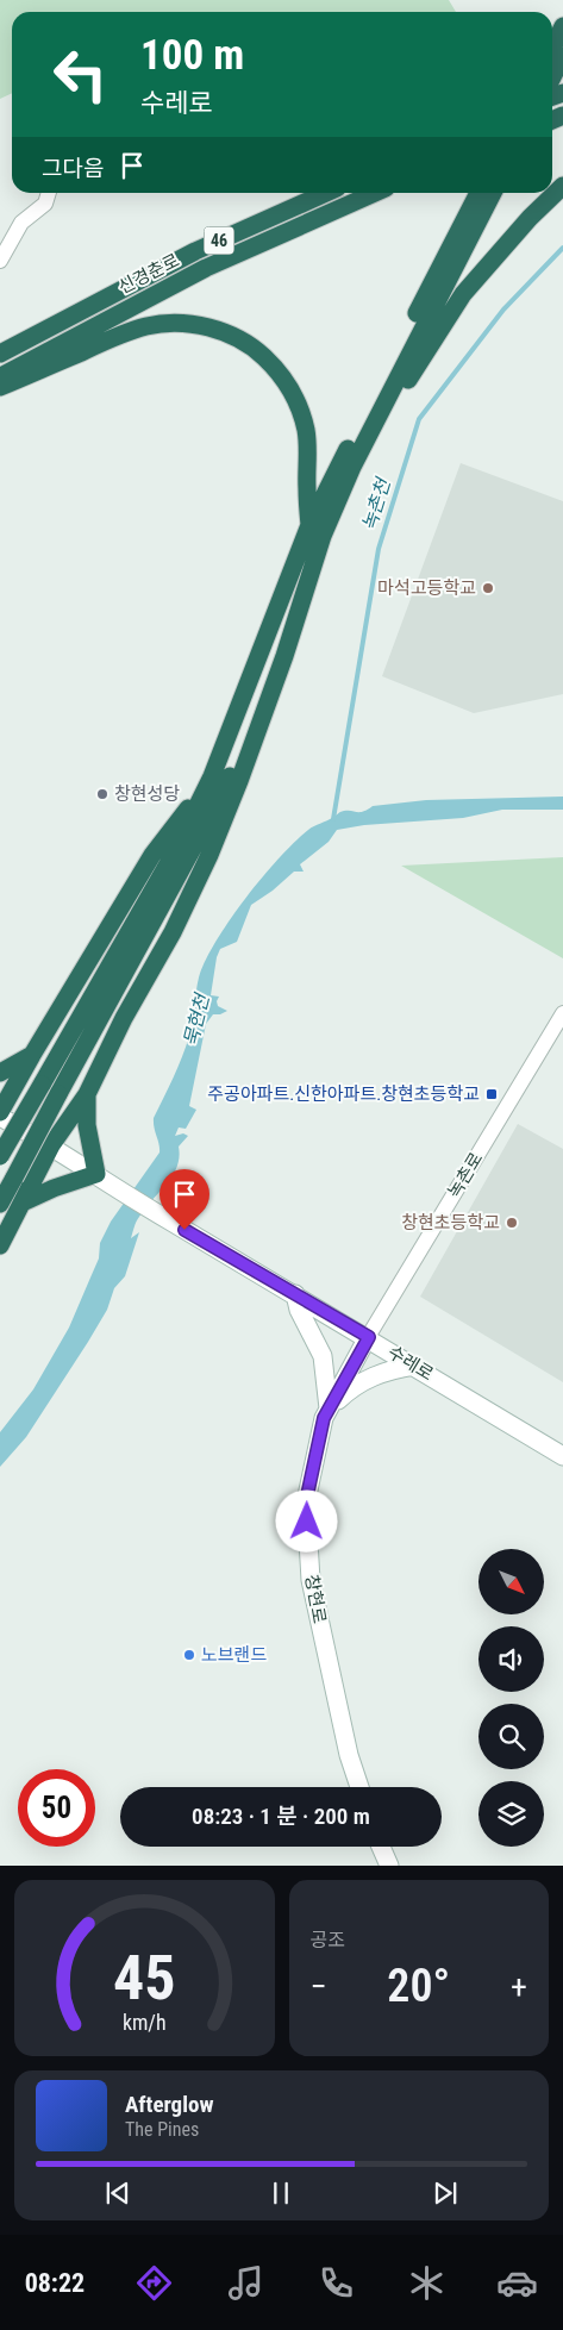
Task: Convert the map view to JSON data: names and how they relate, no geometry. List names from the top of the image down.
{
  "streets": {
    "highway": ["46", "신경춘로"],
    "main road": ["수레로", "창현로"],
    "street": ["녹촌로"]
  },
  "crossings": [
    ["녹촌로", "수레로"],
    ["녹촌로", "창현로"],
    ["수레로", "창현로"]
  ],
  "water": ["녹촌천", "묵현천"],
  "places": {
    "other": [
      "마석고등학교",
      "창현성당",
      "창현초등학교",
      "노브랜드"
    ],
    "transit": ["주공아파트.신한아파트.창현초등학교"]
  },
  "north": "bottom right",
  "page": {
    "turn": ["100 m", "수레로"],
    "then": "그다음",
    "limit": "50",
    "trip": "08:23 · 1 분 · 200 m",
    "tile": "공조",
    "heat": ["−", "20°", "+"],
    "song": ["Afterglow", "The Pines"],
    "tabs": "08:22",
    "gauge": ["45", "km/h"]
  }
}
